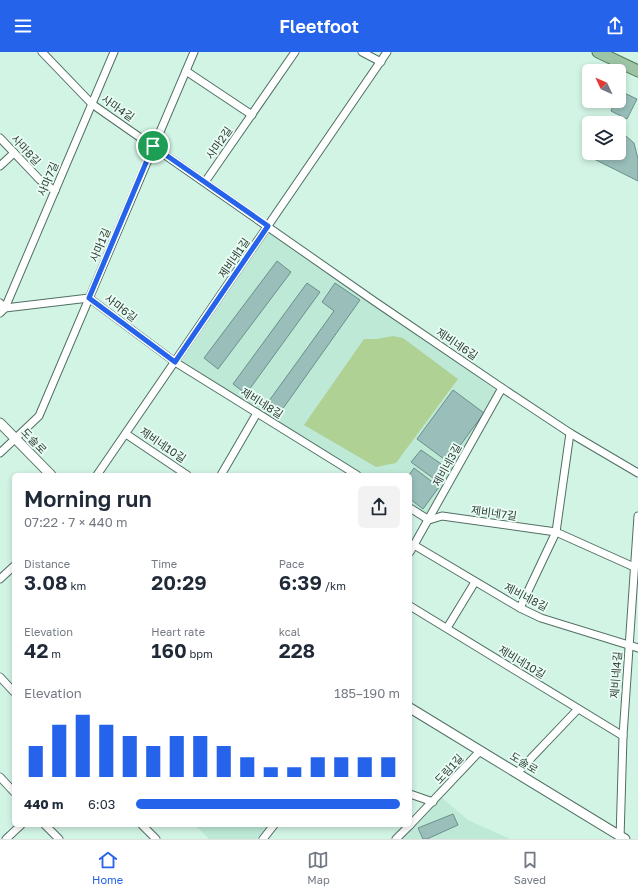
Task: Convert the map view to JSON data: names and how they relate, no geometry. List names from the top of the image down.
{
  "streets": {
    "street": [
      "사마4길",
      "사마2길",
      "사마8길",
      "사마7길",
      "사마1길",
      "제비네1길",
      "사마6길",
      "제비네6길",
      "제비네8길",
      "도솔로",
      "제비네10길",
      "제비네3길",
      "제비네7길",
      "제비네4길",
      "도림1길"
    ]
  },
  "crossings": [
    ["사마4길", "사마2길"],
    ["사마4길", "사마7길"],
    ["사마4길", "사마1길"],
    ["사마4길", "제비네1길"],
    ["사마4길", "제비네6길"],
    ["사마8길", "사마7길"],
    ["사마7길", "사마6길"],
    ["사마1길", "사마6길"],
    ["사마1길", "도솔로"],
    ["제비네1길", "사마6길"],
    ["제비네1길", "제비네6길"],
    ["제비네1길", "제비네8길"],
    ["제비네1길", "제비네10길"],
    ["사마6길", "제비네8길"],
    ["제비네6길", "제비네3길"],
    ["제비네8길", "제비네3길"],
    ["제비네8길", "제비네4길"],
    ["도솔로", "제비네4길"],
    ["도솔로", "도림1길"],
    ["제비네10길", "제비네4길"],
    ["제비네3길", "제비네7길"],
    ["제비네7길", "제비네4길"]
  ],
  "north": "top left",
  "page": {
    "header": "Fleetfoot",
    "heading": ["Morning run", "07:22 · 7 × 440 m"],
    "stats": [
      ["Distance", "3.08 km"],
      ["Time", "20:29"],
      ["Pace", "6:39 /km"],
      ["Elevation", "42 m"],
      ["Heart rate", "160 bpm"],
      ["kcal", "228"]
    ],
    "chart": ["Elevation", "185–190 m"],
    "list": [
      {
        "name": "440 m",
        "note": "6:03"
      }
    ],
    "tabs": ["Home", "Map", "Saved"]
  }
}
